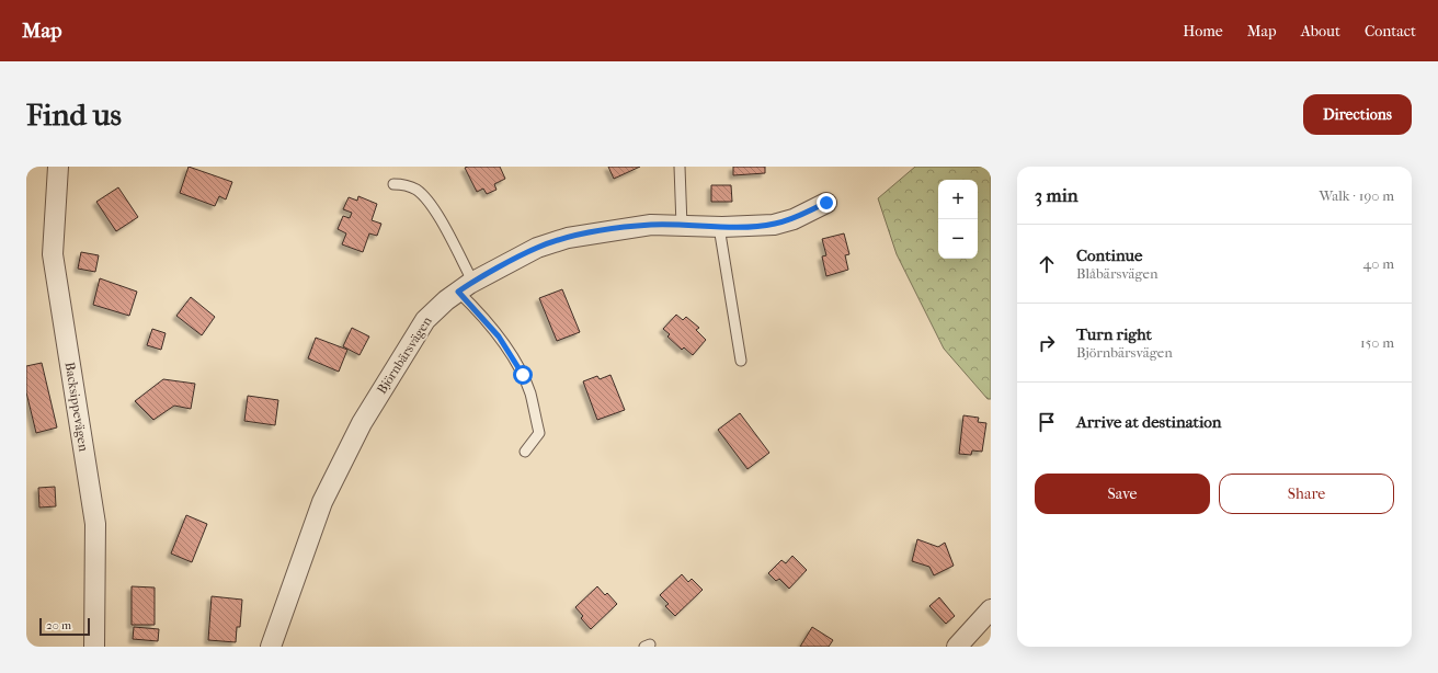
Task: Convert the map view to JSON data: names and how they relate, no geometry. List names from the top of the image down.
{
  "streets": {
    "street": ["Björnbärsvägen", "Backsippevägen"]
  },
  "scale_bar": "20 m",
  "page": {
    "header": "Map",
    "nav": [
      "Home",
      "Map",
      "About",
      "Contact"
    ],
    "buttons": [
      "Directions",
      ["Save", "Share"]
    ],
    "title": "Find us",
    "heading": ["3 min", "Walk · 190 m"],
    "map_buttons": ["+", "−"],
    "list": [
      ["Continue", "Blåbärsvägen", "40 m"],
      ["Turn right", "Björnbärsvägen", "150 m"],
      "Arrive at destination"
    ],
    "scale": "20 m"
  }
}
